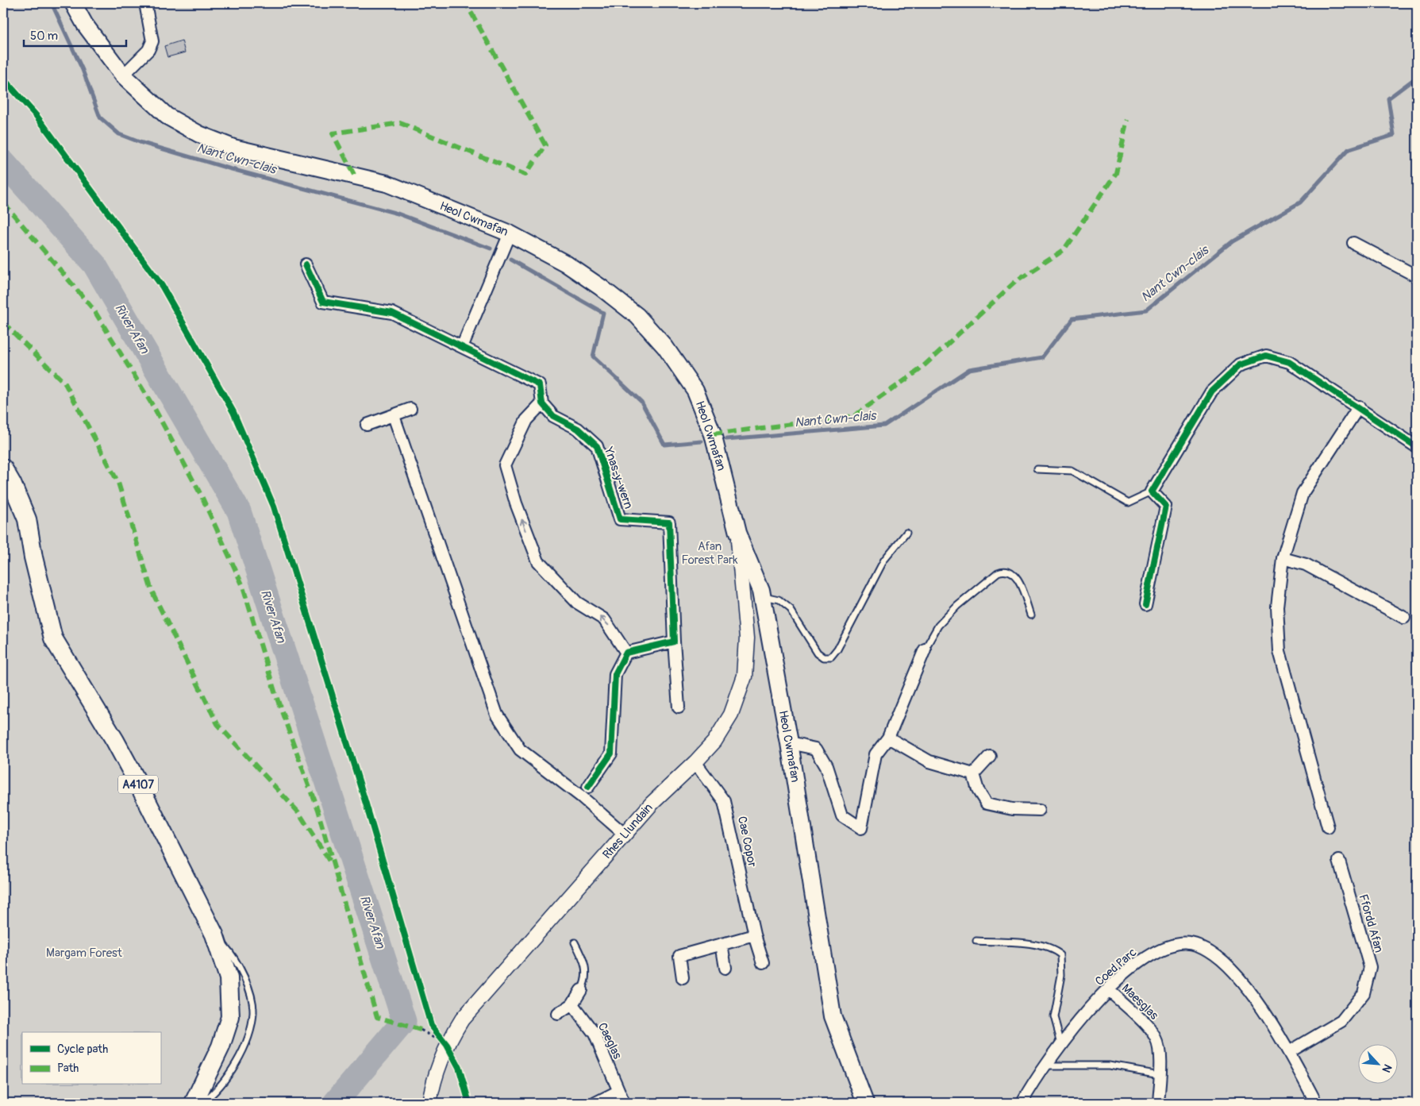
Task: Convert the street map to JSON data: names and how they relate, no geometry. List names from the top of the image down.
{
  "streets": {
    "main road": ["Heol Cwmafan", "A4107"],
    "street": [
      "Ynas-y-wern",
      "Rhes Llundain",
      "Cae Copor",
      "Ffordd Afan",
      "Coed Parc",
      "Maesglas",
      "Caeglas"
    ]
  },
  "crossings": [
    ["Heol Cwmafan", "Rhes Llundain"],
    ["Rhes Llundain", "Cae Copor"],
    ["Ffordd Afan", "Coed Parc"],
    ["Coed Parc", "Maesglas"]
  ],
  "water": ["Nant Cwn-clais", "River Afan"],
  "parks": ["Afan Forest Park", "Margam Forest"],
  "legend": ["Cycle path", "Path"],
  "scale_bar": "50 m",
  "north": "bottom right"
}
